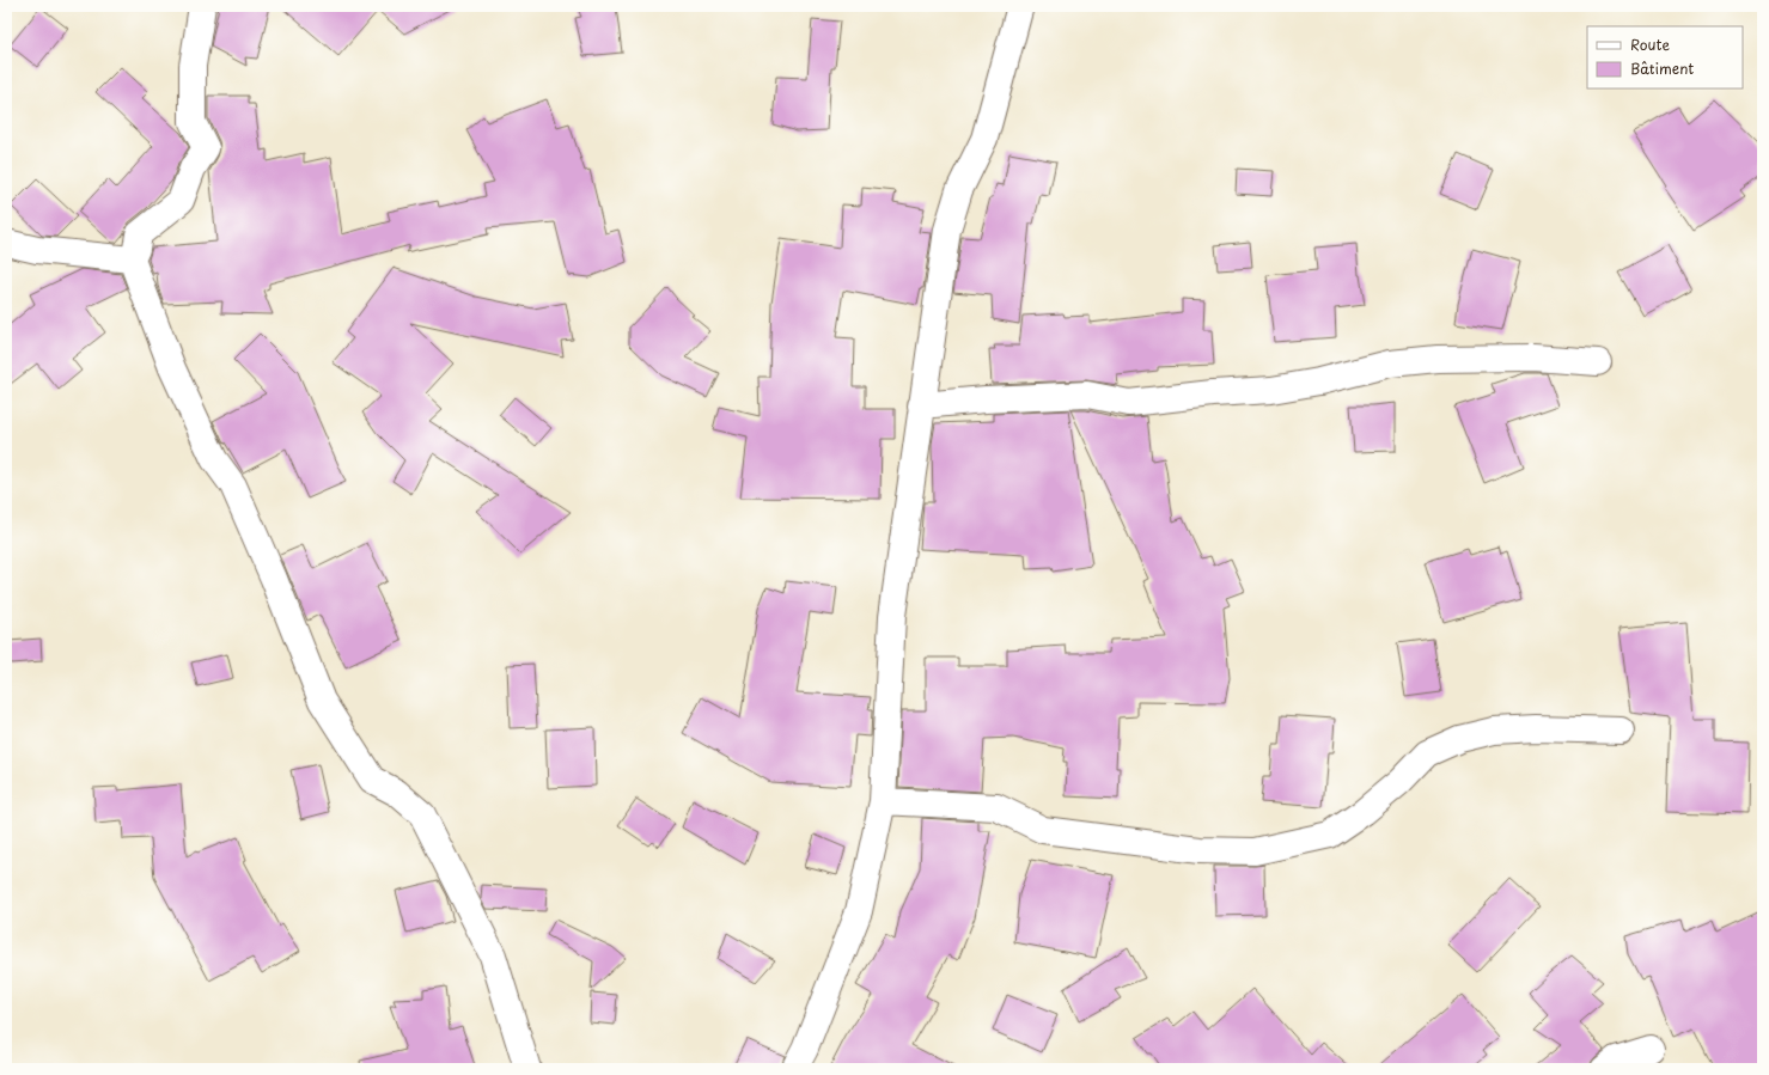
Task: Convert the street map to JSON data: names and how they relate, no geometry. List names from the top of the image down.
{
  "legend": ["Route", "Bâtiment"]
}
